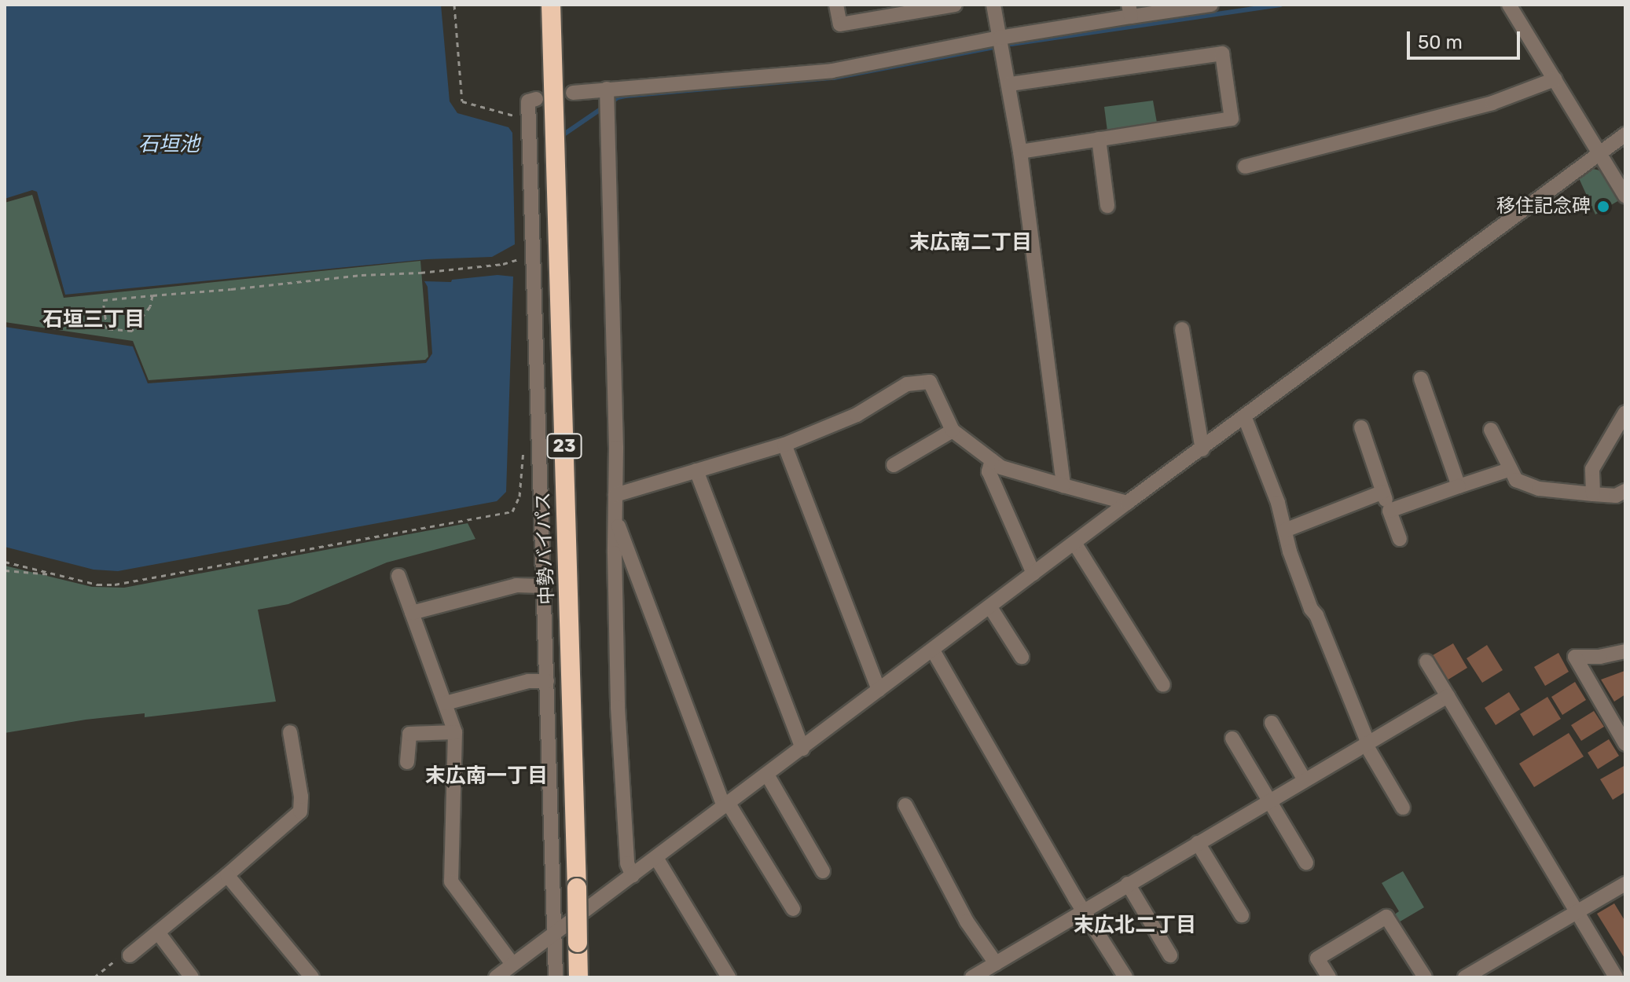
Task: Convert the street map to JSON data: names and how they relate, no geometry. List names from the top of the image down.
{
  "streets": {
    "highway": ["23", "中勢バイパス"]
  },
  "districts": [
    "末広南二丁目",
    "石垣三丁目",
    "末広南一丁目",
    "末広北二丁目"
  ],
  "water": ["石垣池"],
  "places": ["移住記念碑"],
  "scale_bar": "50 m"
}
